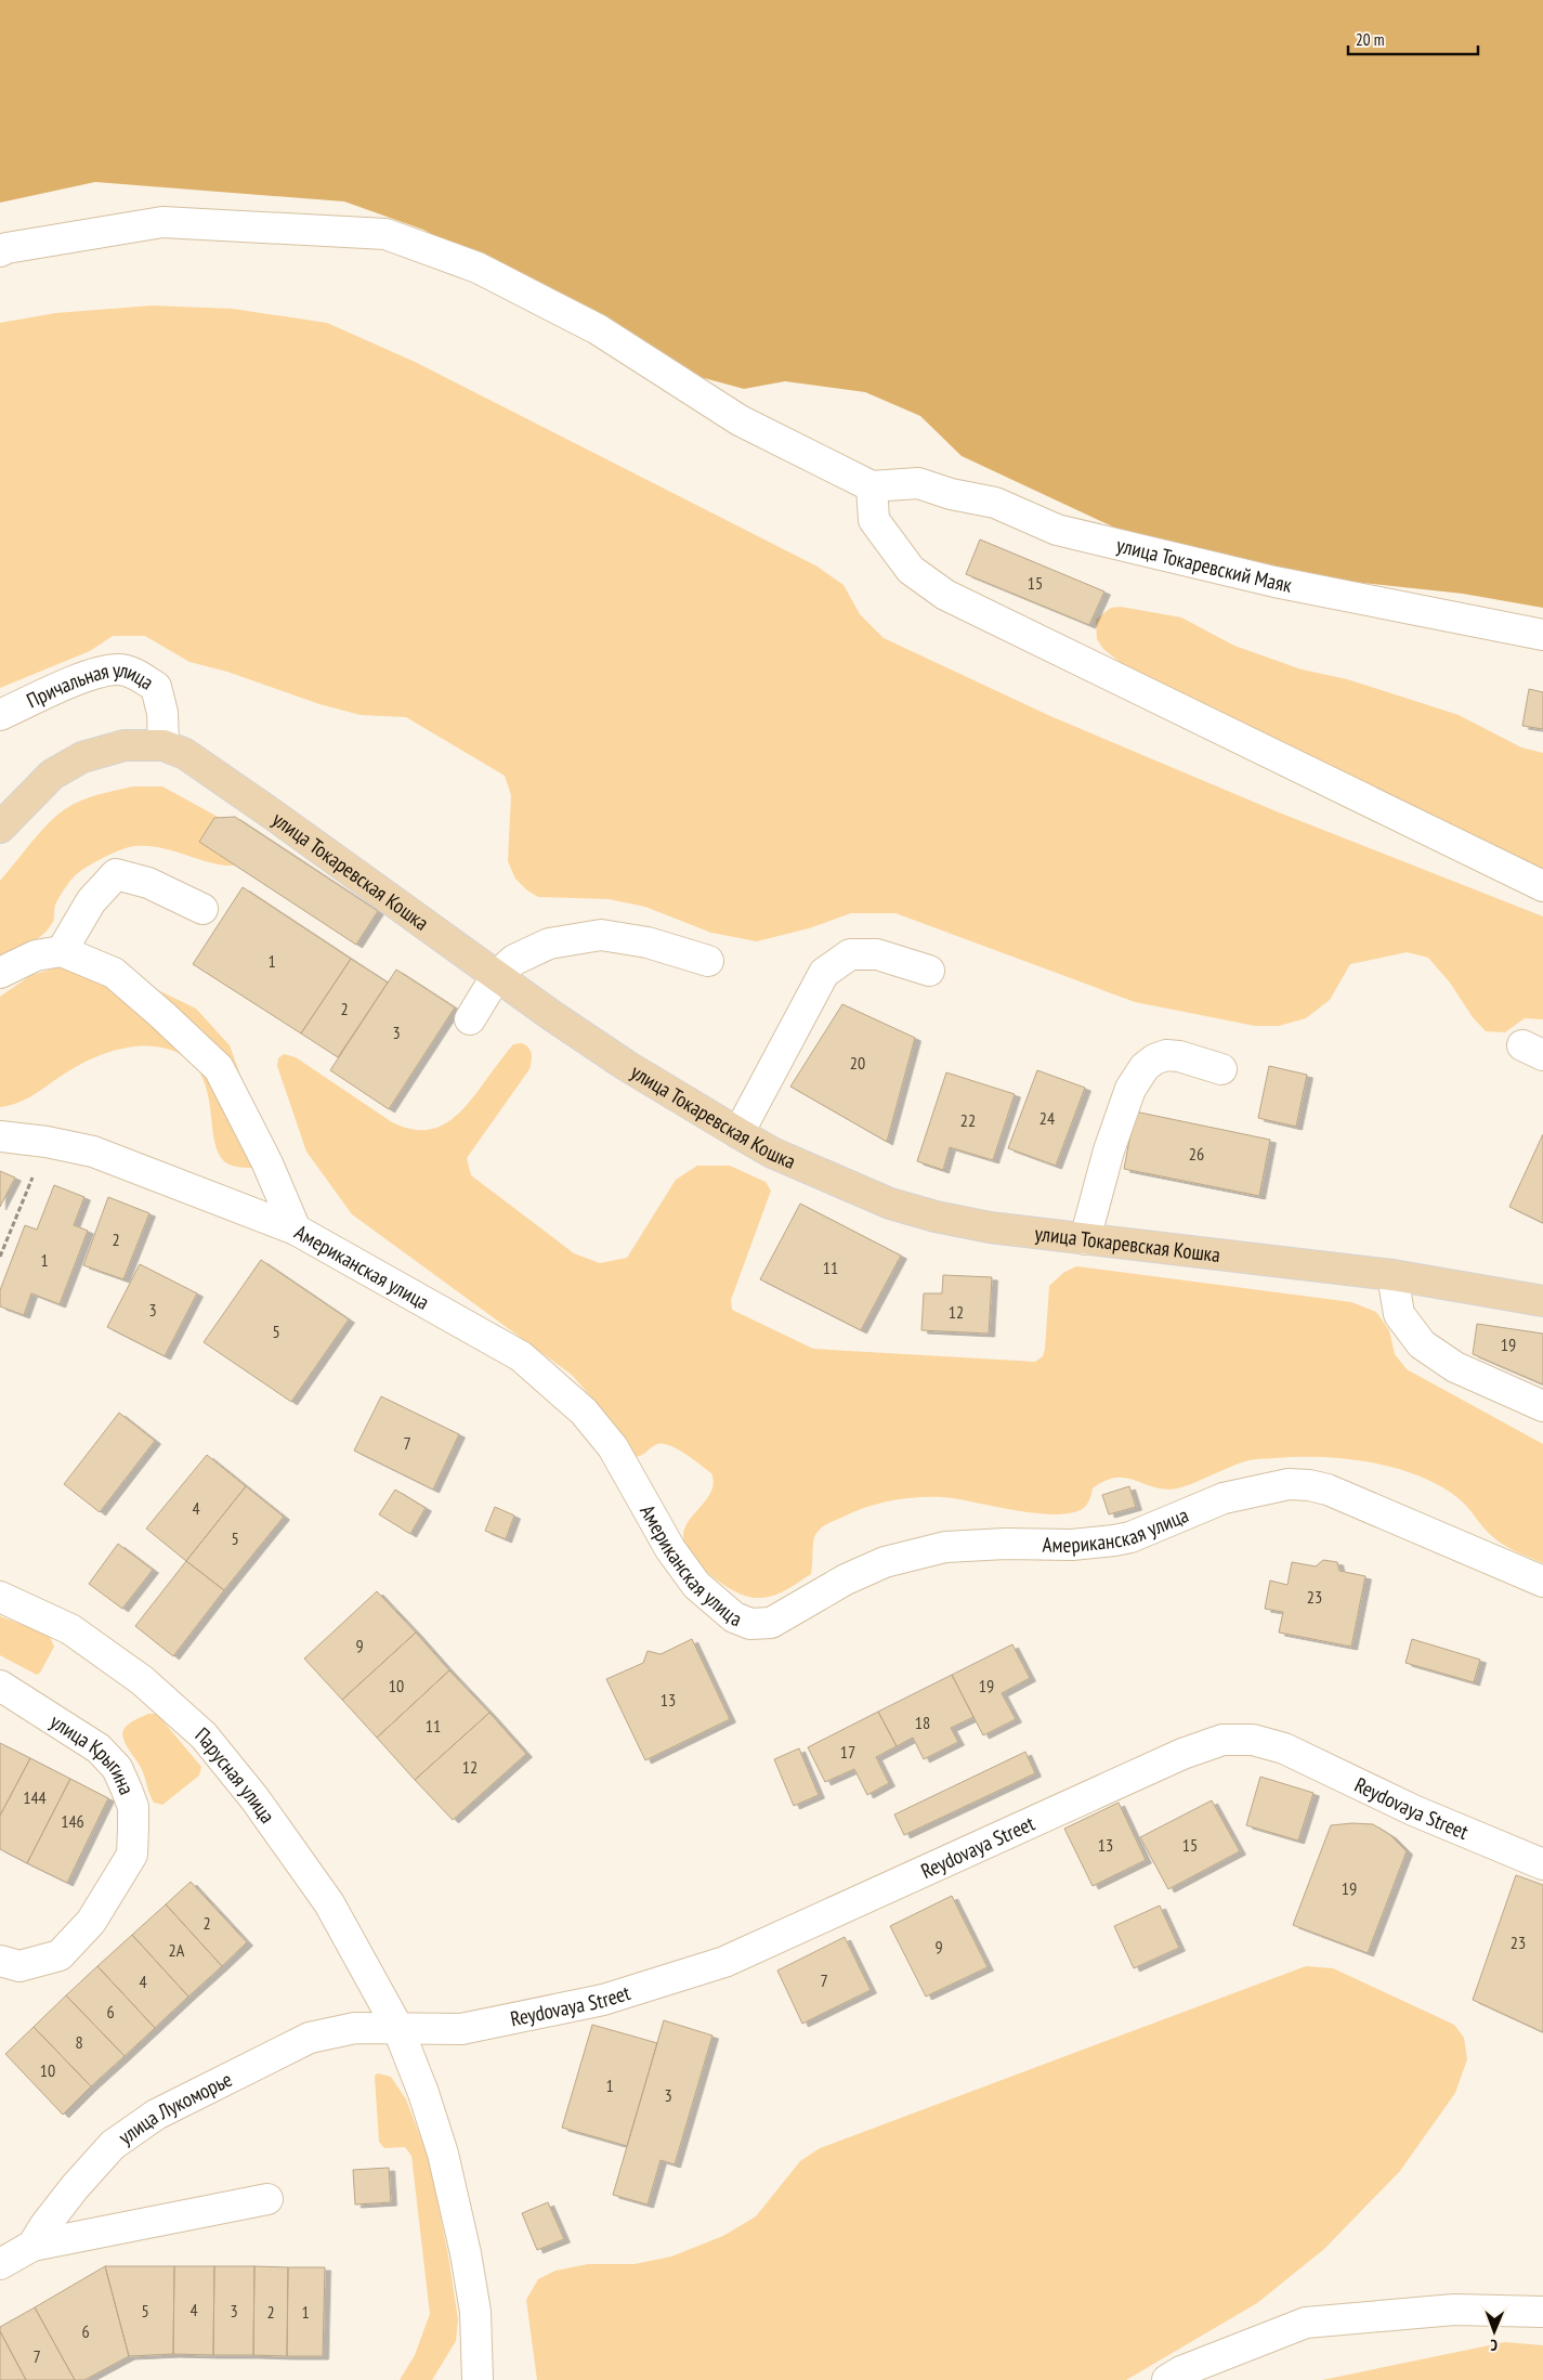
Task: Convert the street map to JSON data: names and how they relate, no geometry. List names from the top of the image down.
{
  "streets": {
    "main road": ["улица Токаревская Кошка"],
    "street": [
      "улица Токаревский Маяк",
      "Причальная улица",
      "Американская улица",
      "улица Крыгина",
      "Парусная улица",
      "Reydovaya Street",
      "улица Лукоморье"
    ]
  },
  "crossings": [
    ["Причальная улица", "улица Токаревская Кошка"],
    ["Парусная улица", "Reydovaya Street"],
    ["Парусная улица", "улица Лукоморье"],
    ["Reydovaya Street", "улица Лукоморье"]
  ],
  "house_numbers": [
    "15",
    "1",
    "2",
    "3",
    "20",
    "24",
    "22",
    "26",
    "2",
    "1",
    "11",
    "3",
    "12",
    "5",
    "19",
    "7",
    "4",
    "5",
    "23",
    "9",
    "10",
    "19",
    "13",
    "18",
    "11",
    "17",
    "12",
    "144",
    "146",
    "13",
    "15",
    "19",
    "2",
    "23",
    "9",
    "2А",
    "7",
    "4",
    "6",
    "8",
    "10",
    "1",
    "3",
    "4",
    "5",
    "3",
    "2",
    "1",
    "6",
    "7"
  ],
  "scale_bar": "20 m",
  "north": "bottom"
}
